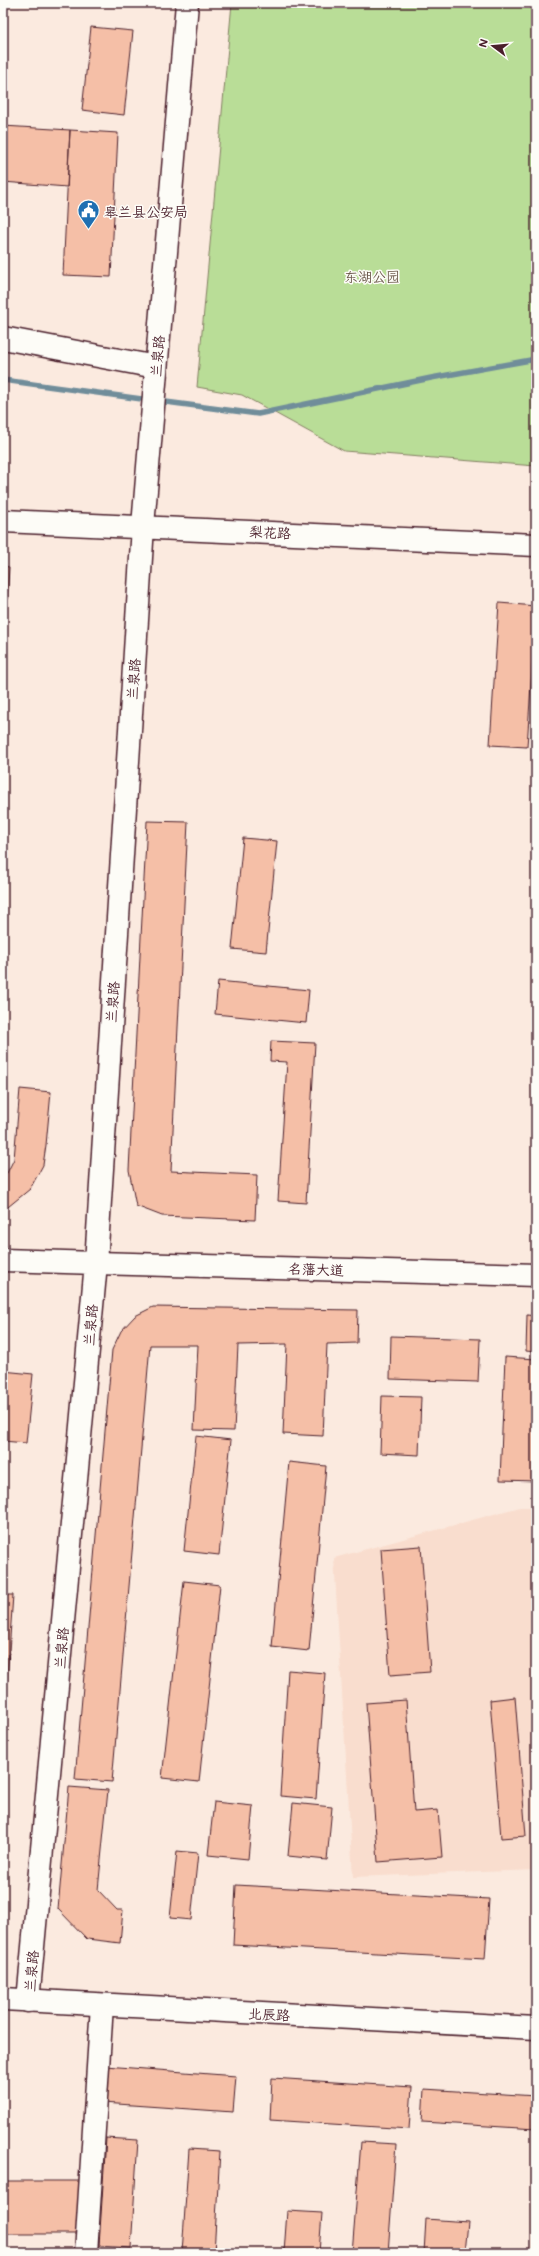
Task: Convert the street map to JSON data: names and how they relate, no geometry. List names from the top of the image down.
{
  "streets": {
    "street": [
      "兰泉路",
      "梨花路",
      "名藩大道",
      "北辰路"
    ]
  },
  "crossings": [
    ["兰泉路", "梨花路"],
    ["兰泉路", "名藩大道"],
    ["兰泉路", "北辰路"]
  ],
  "parks": ["东湖公园"],
  "places": {
    "public building": ["皋兰县公安局"]
  },
  "north": "left"
}
